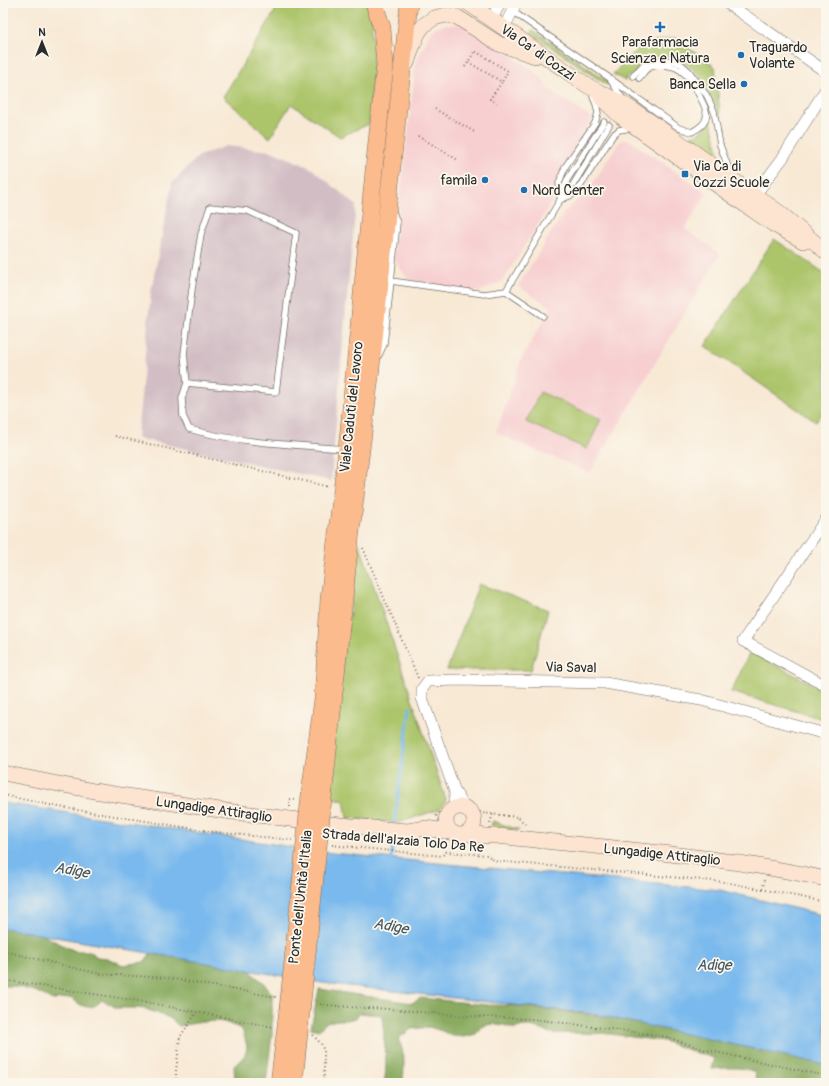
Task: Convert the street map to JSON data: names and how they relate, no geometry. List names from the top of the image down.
{
  "streets": {
    "main road": [
      "Via Ca' di Cozzi",
      "Viale Caduti del Lavoro",
      "Lungadige Attiraglio",
      "Ponte dell'Unità d'Italia"
    ],
    "street": ["Via Saval"],
    "path": ["Strada dell'alzaia Tolo Da Re"]
  },
  "crossings": [
    ["Via Ca' di Cozzi", "Viale Caduti del Lavoro"],
    ["Viale Caduti del Lavoro", "Ponte dell'Unità d'Italia"]
  ],
  "water": ["Adige"],
  "places": {
    "health": ["Parafarmacia Scienza e Natura"],
    "other": [
      "Traguardo Volante",
      "Banca Sella",
      "famila",
      "Nord Center"
    ],
    "transit": ["Via Ca di Cozzi Scuole"]
  },
  "north": "top"
}
